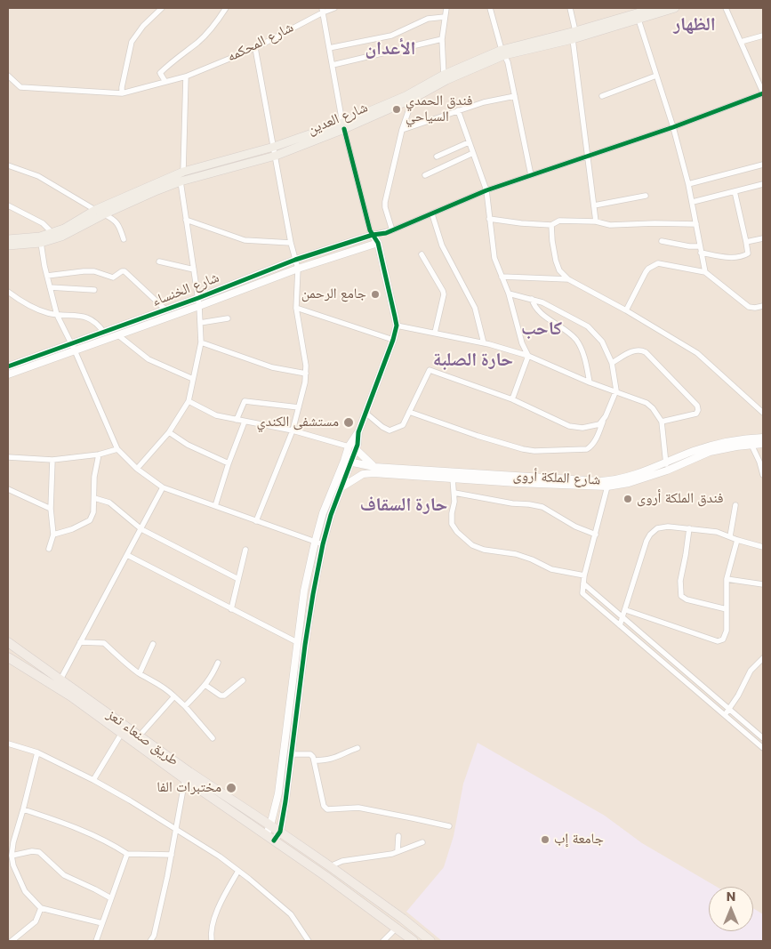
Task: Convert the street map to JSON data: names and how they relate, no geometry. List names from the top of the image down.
{
  "streets": {
    "highway": ["طريق صنعاء تعز"],
    "main road": ["شارع العدين"],
    "street": ["شارع المحكمه", "شارع الخنساء", "شارع الملكة أروى"]
  },
  "districts": [
    "الظهار",
    "الأعدان",
    "كاحب",
    "حارة الصلبة",
    "حارة السقاف"
  ],
  "places": [
    "فندق الحمدي السياحي",
    "جامع الرحمن",
    "مستشفى الكندي",
    "فندق الملكة أروى",
    "مختبرات الفا",
    "جامعة إب"
  ],
  "north": "top"
}
